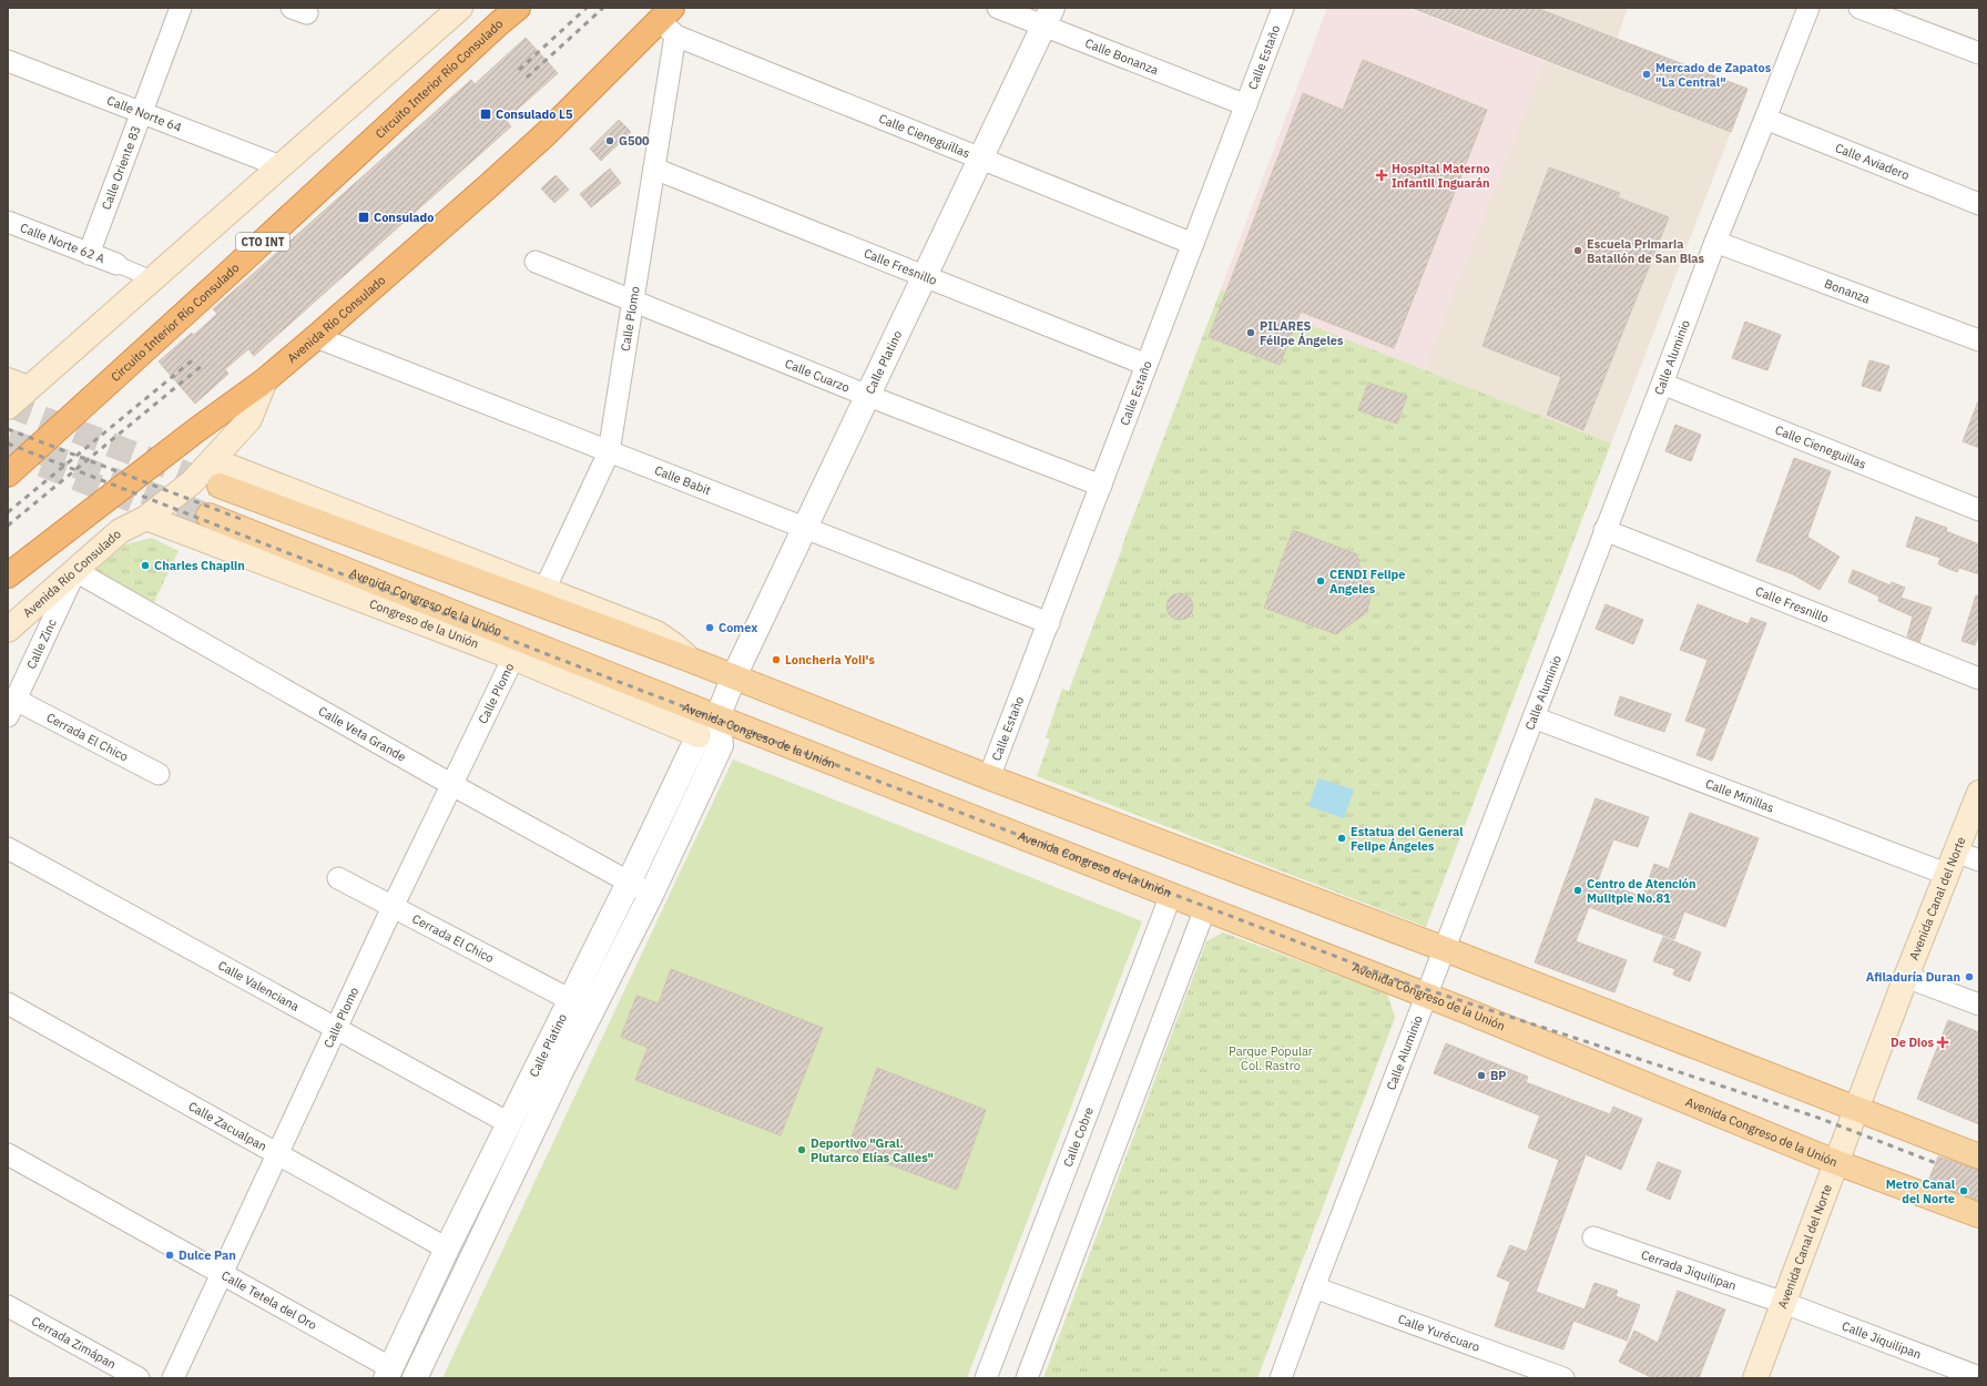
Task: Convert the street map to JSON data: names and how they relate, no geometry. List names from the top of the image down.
{
  "streets": {
    "highway": ["Circuito Interior Río Consulado", "CTO INT", "Avenida Río Consulado"],
    "main road": ["Avenida Congreso de la Unión", "Congreso de la Unión", "Avenida Canal del Norte"],
    "street": [
      "Calle Bonanza",
      "Calle Estaño",
      "Calle Norte 64",
      "Calle Cieneguillas",
      "Calle Aviadero",
      "Calle Oriente 83",
      "Calle Norte 62 A",
      "Calle Fresnillo",
      "Bonanza",
      "Calle Plomo",
      "Calle Aluminio",
      "Calle Platino",
      "Calle Cuarzo",
      "Calle Babit",
      "Calle Zinc",
      "Calle Veta Grande",
      "Cerrada El Chico",
      "Calle Minillas",
      "Calle Valenciana",
      "Calle Zacualpan",
      "Calle Cobre",
      "Cerrada Jiquilipan",
      "Calle Tetela del Oro",
      "Calle Yurécuaro",
      "Calle Jiquilipan",
      "Cerrada Zimápan"
    ]
  },
  "crossings": [
    ["Calle Bonanza", "Calle Estaño"],
    ["Calle Bonanza", "Calle Platino"],
    ["Calle Estaño", "Calle Cieneguillas"],
    ["Calle Estaño", "Calle Fresnillo"],
    ["Calle Estaño", "Calle Cuarzo"],
    ["Calle Estaño", "Calle Babit"],
    ["Calle Norte 64", "Calle Oriente 83"],
    ["Calle Cieneguillas", "Calle Plomo"],
    ["Calle Cieneguillas", "Avenida Río Consulado"],
    ["Calle Cieneguillas", "Calle Aluminio"],
    ["Calle Cieneguillas", "Calle Platino"],
    ["Calle Aviadero", "Calle Aluminio"],
    ["Calle Oriente 83", "Calle Norte 62 A"],
    ["Calle Fresnillo", "Calle Plomo"],
    ["Calle Fresnillo", "Calle Aluminio"],
    ["Calle Fresnillo", "Calle Platino"],
    ["Bonanza", "Calle Aluminio"],
    ["Calle Plomo", "Avenida Río Consulado"],
    ["Calle Plomo", "Calle Cuarzo"],
    ["Calle Plomo", "Calle Babit"],
    ["Calle Plomo", "Congreso de la Unión"],
    ["Calle Plomo", "Calle Veta Grande"],
    ["Calle Plomo", "Cerrada El Chico"],
    ["Calle Plomo", "Calle Valenciana"],
    ["Calle Plomo", "Calle Zacualpan"],
    ["Calle Plomo", "Calle Tetela del Oro"],
    ["Avenida Río Consulado", "Calle Babit"],
    ["Avenida Río Consulado", "Congreso de la Unión"],
    ["Avenida Río Consulado", "Calle Zinc"],
    ["Avenida Río Consulado", "Calle Veta Grande"],
    ["Calle Aluminio", "Avenida Congreso de la Unión"],
    ["Calle Aluminio", "Calle Minillas"],
    ["Calle Aluminio", "Calle Yurécuaro"],
    ["Calle Platino", "Calle Cuarzo"],
    ["Calle Platino", "Calle Babit"],
    ["Calle Platino", "Avenida Congreso de la Unión"],
    ["Calle Platino", "Congreso de la Unión"],
    ["Calle Platino", "Calle Veta Grande"],
    ["Calle Platino", "Cerrada El Chico"],
    ["Calle Platino", "Calle Valenciana"],
    ["Calle Platino", "Calle Zacualpan"],
    ["Calle Platino", "Calle Tetela del Oro"],
    ["Avenida Congreso de la Unión", "Avenida Canal del Norte"],
    ["Avenida Congreso de la Unión", "Calle Cobre"],
    ["Calle Zinc", "Calle Veta Grande"],
    ["Calle Zinc", "Cerrada El Chico"],
    ["Calle Minillas", "Avenida Canal del Norte"],
    ["Avenida Canal del Norte", "Cerrada Jiquilipan"],
    ["Avenida Canal del Norte", "Calle Jiquilipan"],
    ["Cerrada Jiquilipan", "Calle Jiquilipan"]
  ],
  "parks": ["Parque Popular Col. Rastro"],
  "places": {
    "other": [
      "Mercado de Zapatos \"La Central\"",
      "G500",
      "Escuela Primaria Batallón de San Blas",
      "PILARES Félipe Ángeles",
      "Charles Chaplin",
      "CENDI Felipe Angeles",
      "Comex",
      "Loncheria Yoli's",
      "Estatua del General Felipe Ángeles",
      "Centro de Atención Mulitple No.81",
      "Afiladuría Duran",
      "BP",
      "Deportivo \"Gral. Plutarco Elías Calles\"",
      "Metro Canal del Norte",
      "Dulce Pan"
    ],
    "transit": ["Consulado L5", "Consulado"],
    "health": ["Hospital Materno Infantil Inguarán", "De Dios"]
  }
}
